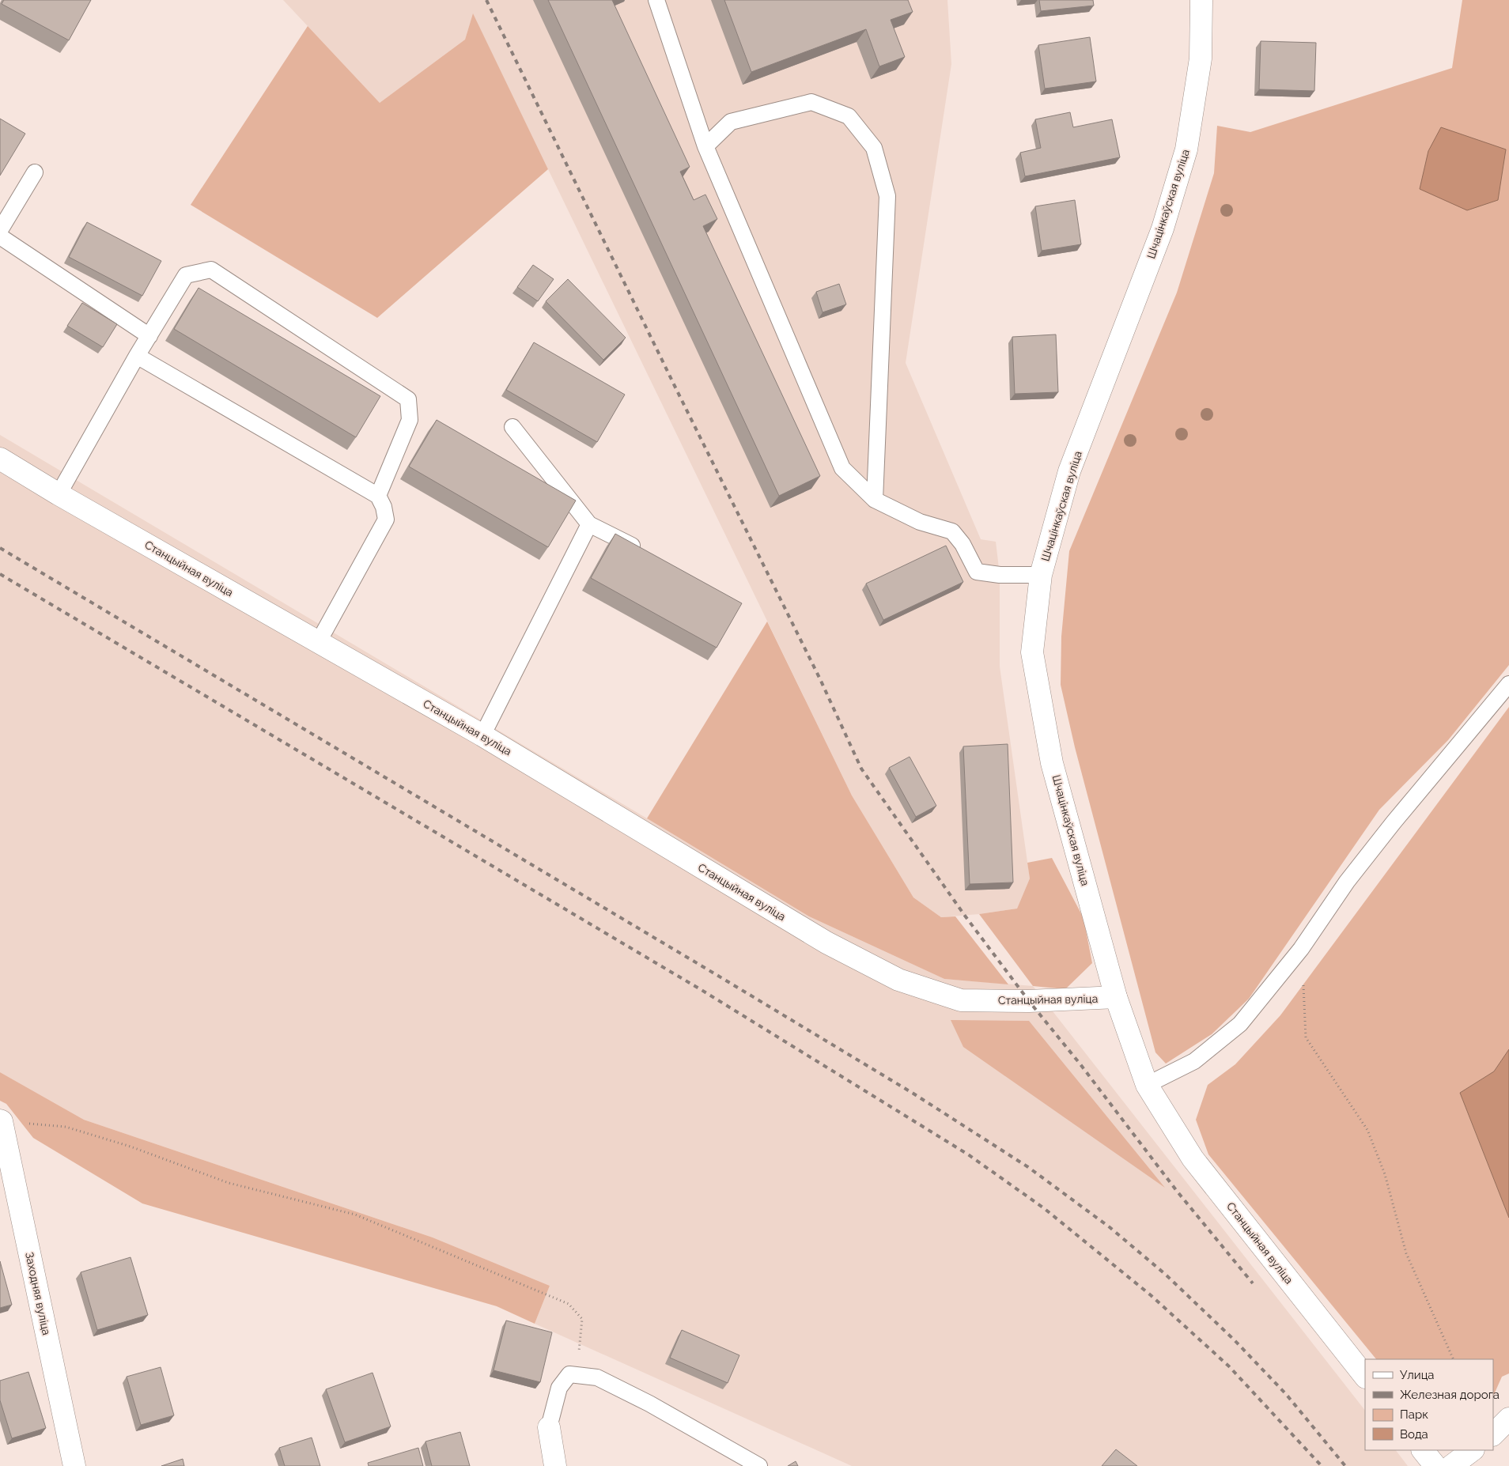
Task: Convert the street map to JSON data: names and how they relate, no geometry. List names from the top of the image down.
{
  "streets": {
    "street": ["Шчацінкаўская вуліца", "Станцыйная вуліца", "Заходняя вуліца"]
  },
  "crossings": [
    ["Шчацінкаўская вуліца", "Станцыйная вуліца"]
  ],
  "legend": [
    "Улица",
    "Железная дорога",
    "Парк",
    "Вода"
  ]
}
